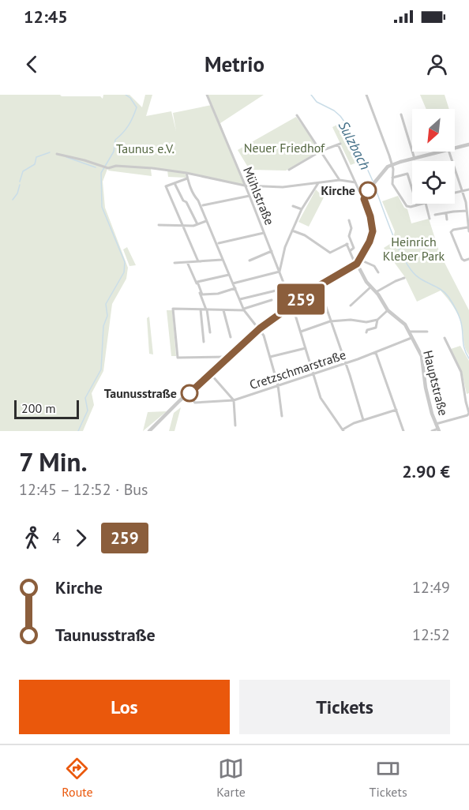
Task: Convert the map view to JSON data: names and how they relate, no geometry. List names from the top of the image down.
{
  "streets": {
    "street": ["Mühlstraße", "Cretzschmarstraße", "Hauptstraße"]
  },
  "crossings": [
    ["Mühlstraße", "Cretzschmarstraße"],
    ["Cretzschmarstraße", "Hauptstraße"]
  ],
  "water": ["Sulzbach"],
  "parks": ["Neuer Friedhof", "Taunus e.V.", "Heinrich Kleber Park"],
  "places": ["Kirche", "Taunusstraße"],
  "lines": ["bus line 259"],
  "scale_bar": "200 m",
  "north": "bottom left",
  "page": {
    "status": "12:45",
    "header": "Metrio",
    "on_map": "259",
    "scale": "200 m",
    "heading": ["7 Min.", "12:45 – 12:52 · Bus", "2.90 €"],
    "legs": ["4", "259"],
    "list": [
      {
        "name": "Kirche",
        "value": "12:49"
      },
      {
        "name": "Taunusstraße",
        "value": "12:52"
      }
    ],
    "buttons": ["Los", "Tickets"],
    "tabs": ["Route", "Karte", "Tickets"]
  }
}
